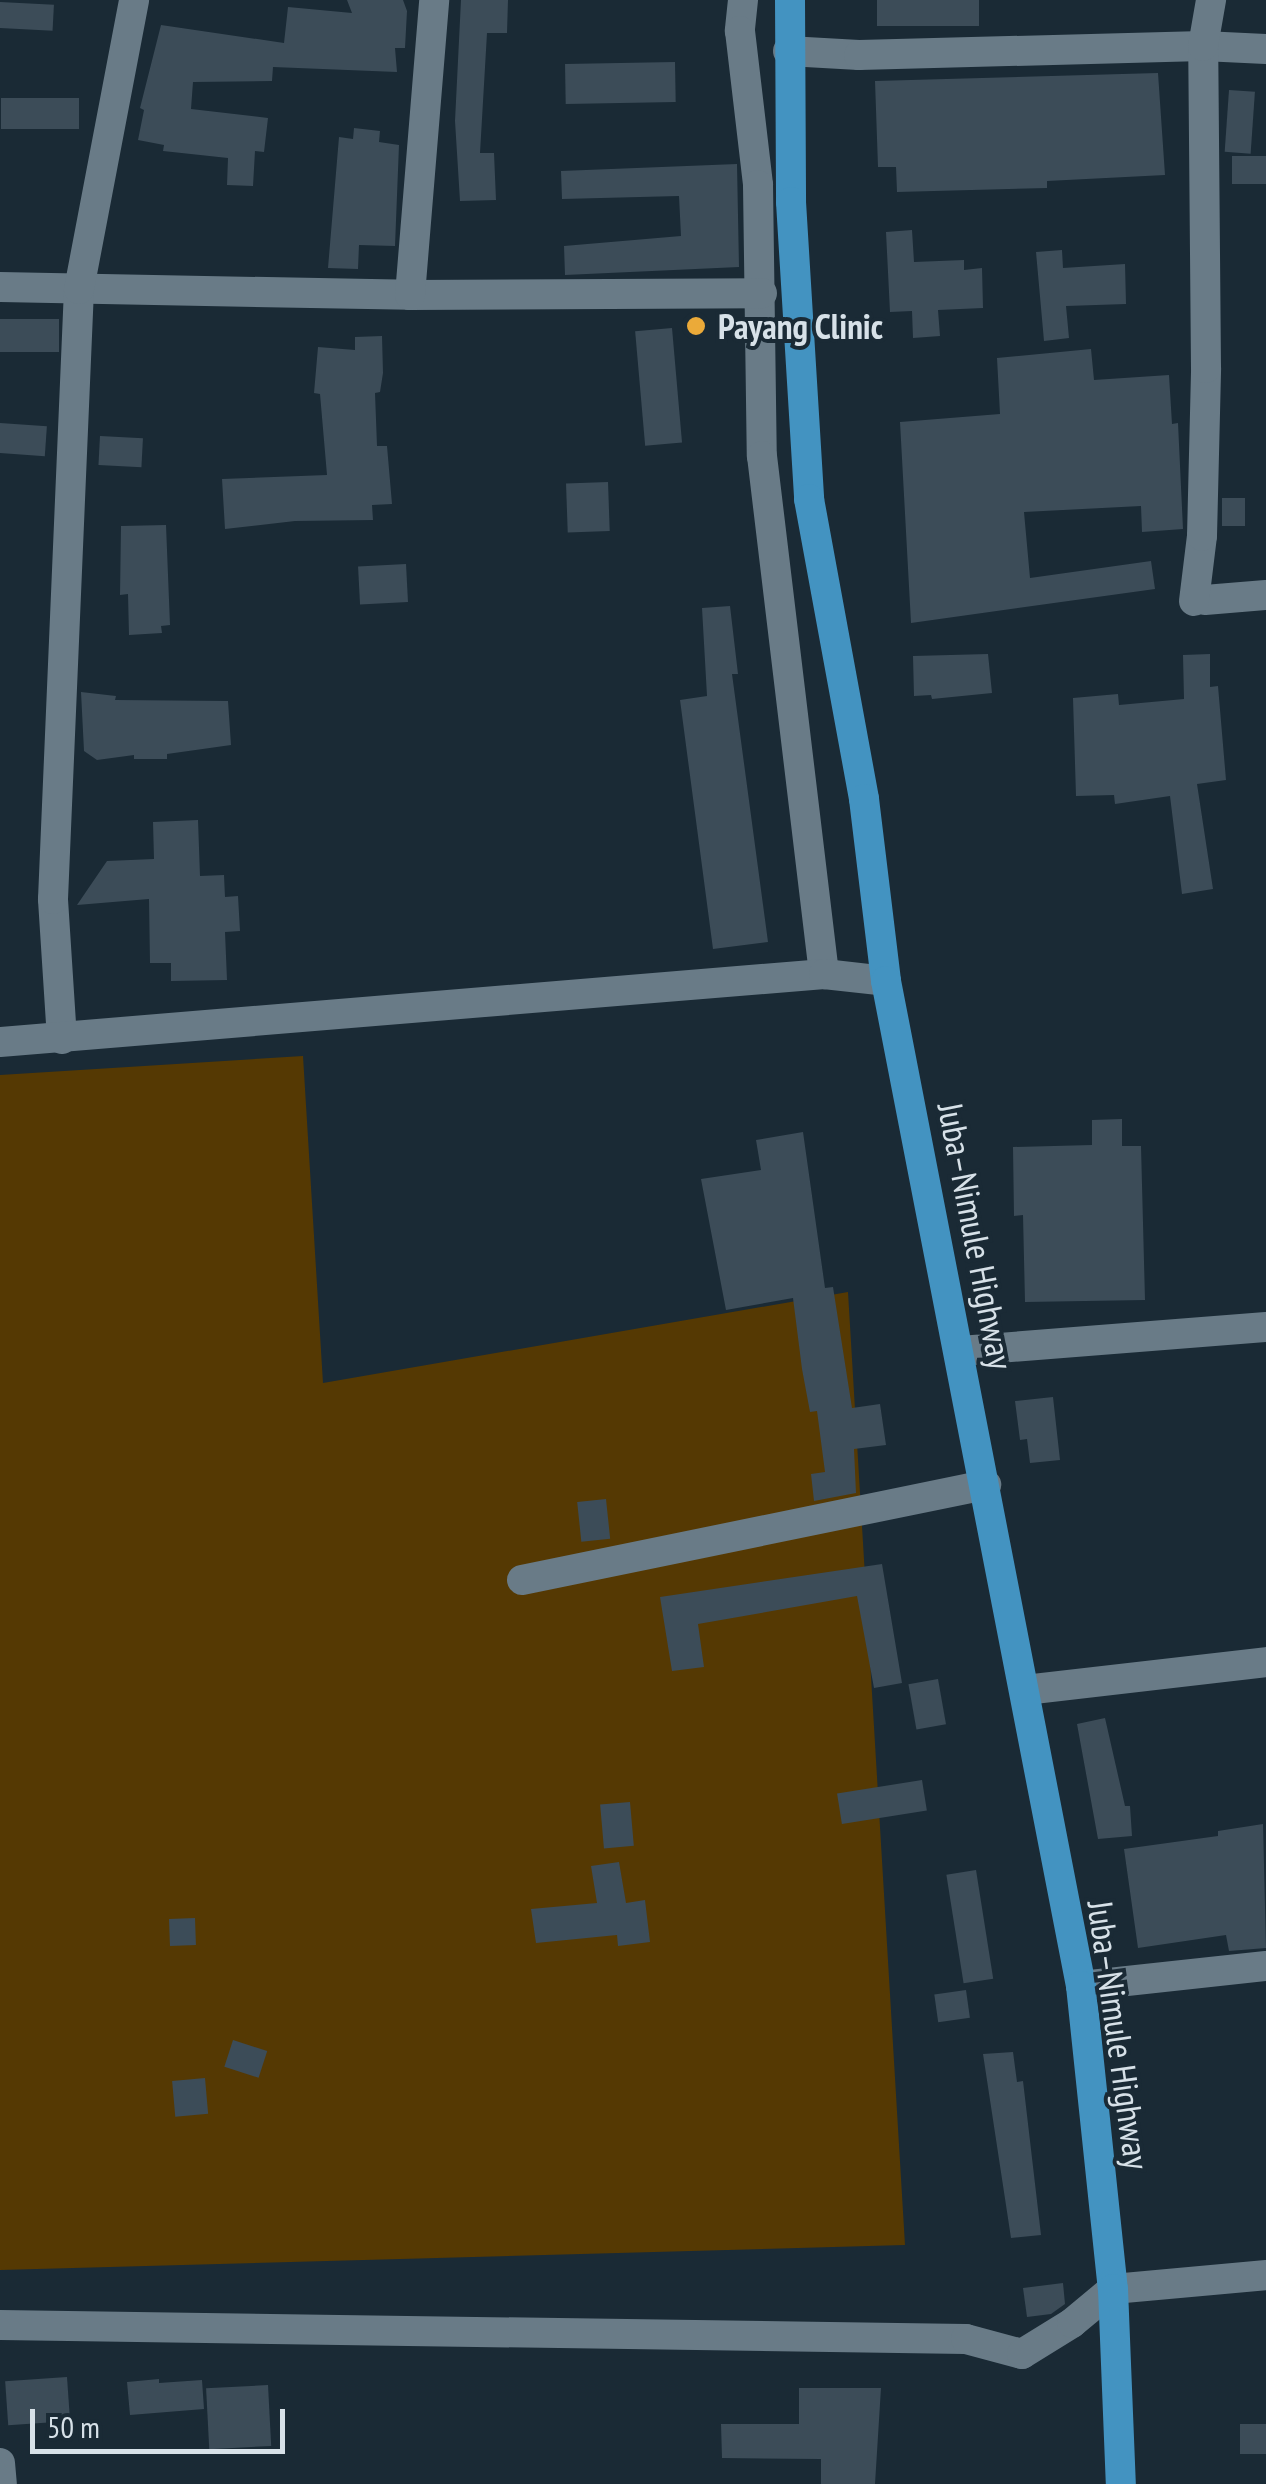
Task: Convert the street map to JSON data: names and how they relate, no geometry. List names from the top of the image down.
{
  "streets": {
    "main road": ["Juba–Nimule Highway"]
  },
  "places": ["Payang Clinic"],
  "scale_bar": "50 m"
}
